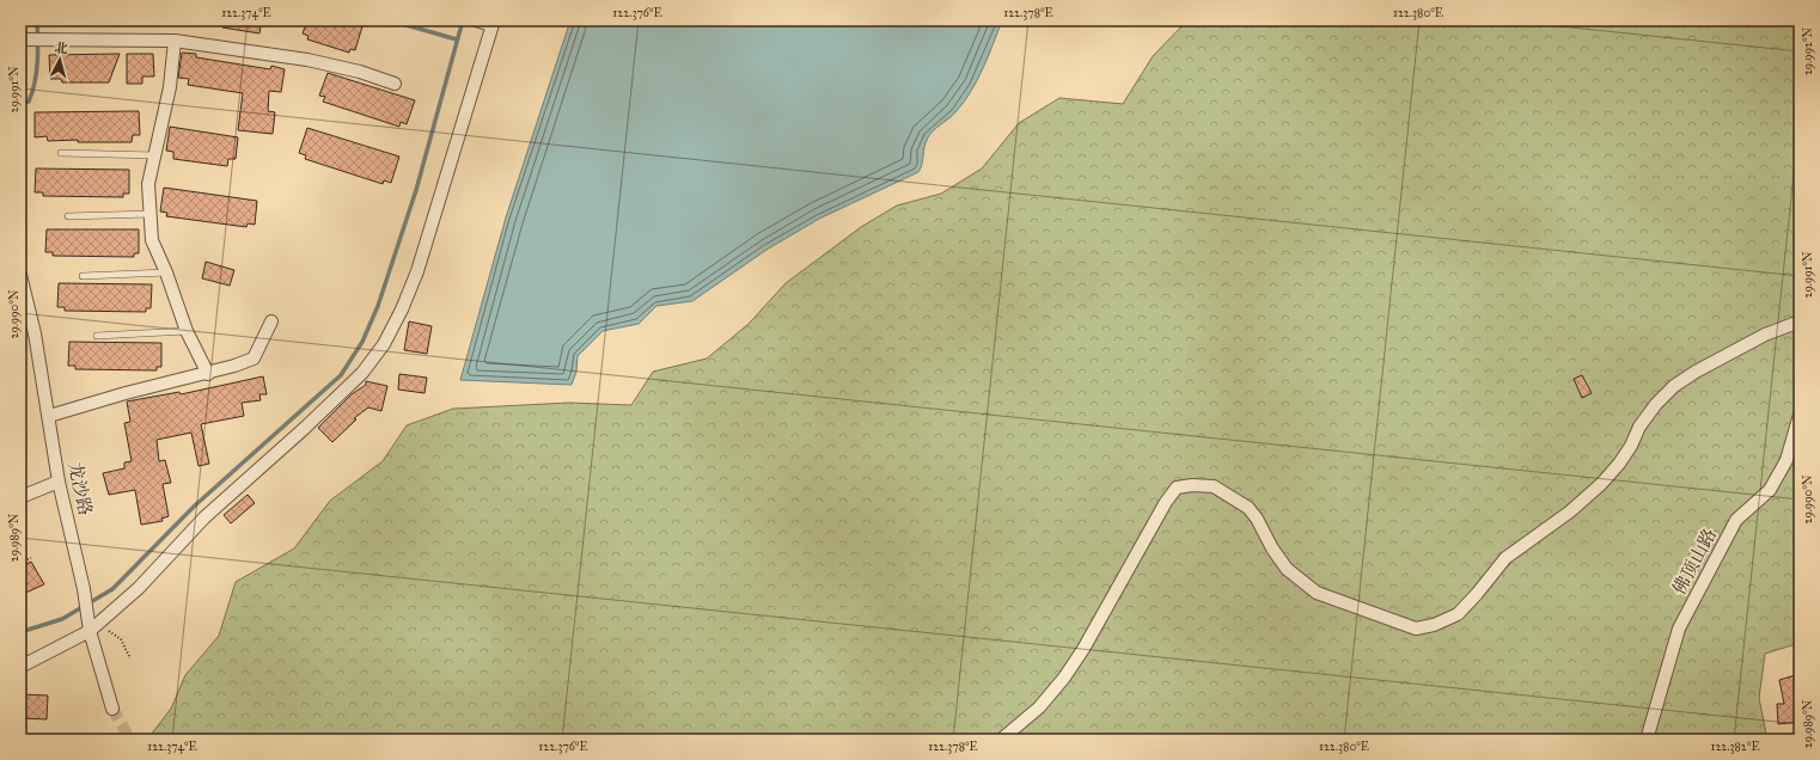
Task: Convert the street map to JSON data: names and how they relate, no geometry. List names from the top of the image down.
{
  "streets": {
    "street": ["龙沙路", "佛顶山路"]
  },
  "north": "top",
  "coordinates": [
    "122.374°E",
    "122.376°E",
    "122.378°E",
    "122.380°E",
    "29.992°N",
    "29.991°N",
    "29.990°N",
    "29.989°N",
    "122.382°E"
  ]
}
